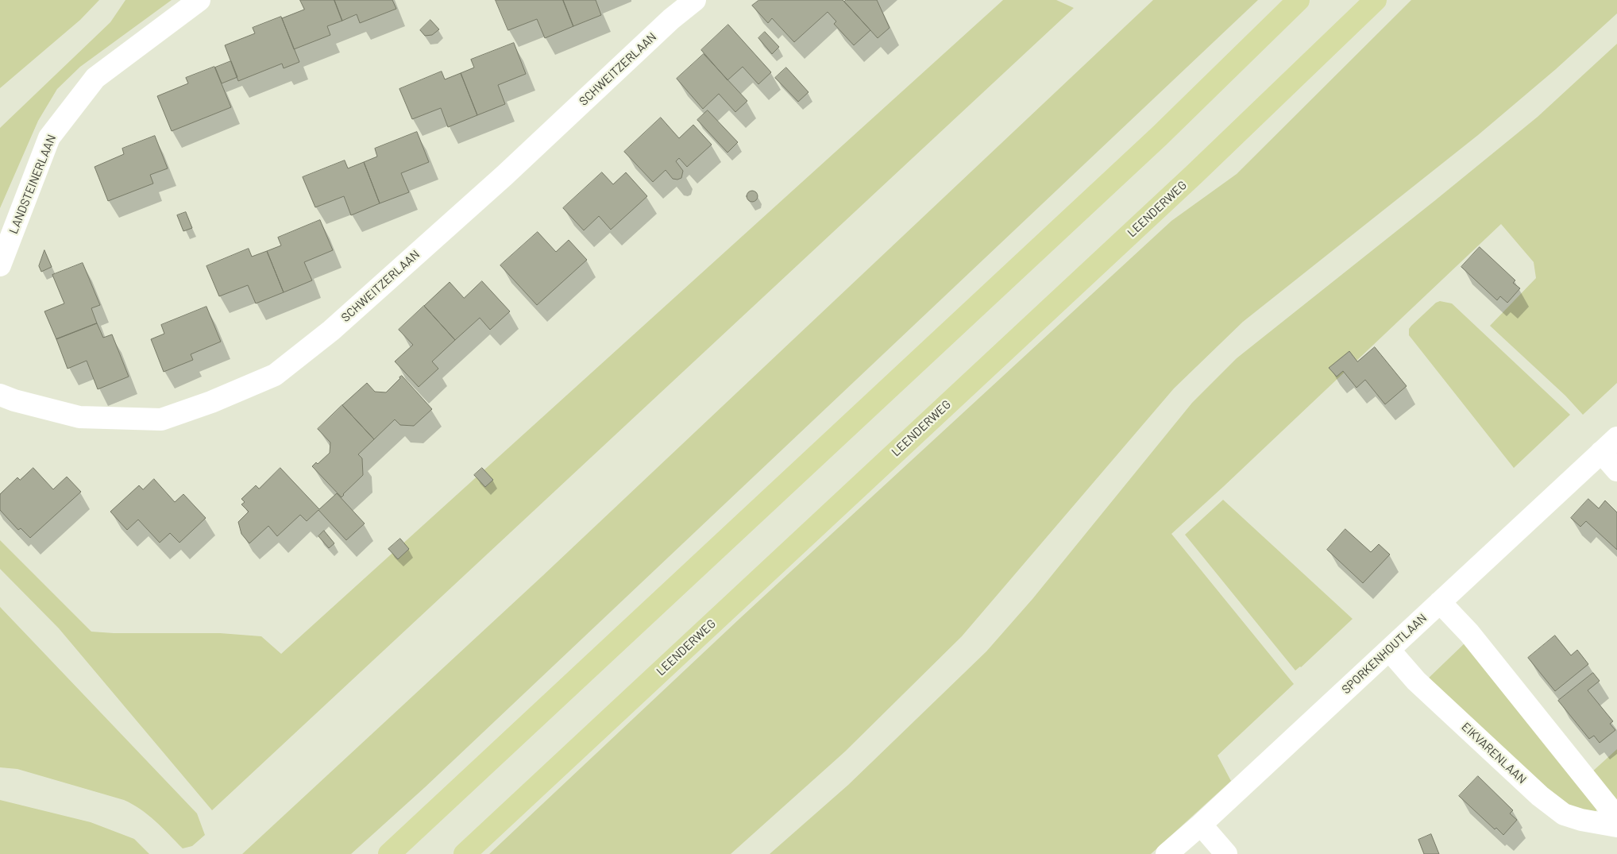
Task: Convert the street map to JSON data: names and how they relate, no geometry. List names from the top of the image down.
{
  "streets": {
    "main road": ["LEENDERWEG"],
    "street": [
      "SCHWEITZERLAAN",
      "LANDSTEINERLAAN",
      "SPORKENHOUTLAAN",
      "EIKVARENLAAN"
    ]
  },
  "crossings": [
    ["SPORKENHOUTLAAN", "EIKVARENLAAN"]
  ]
}
